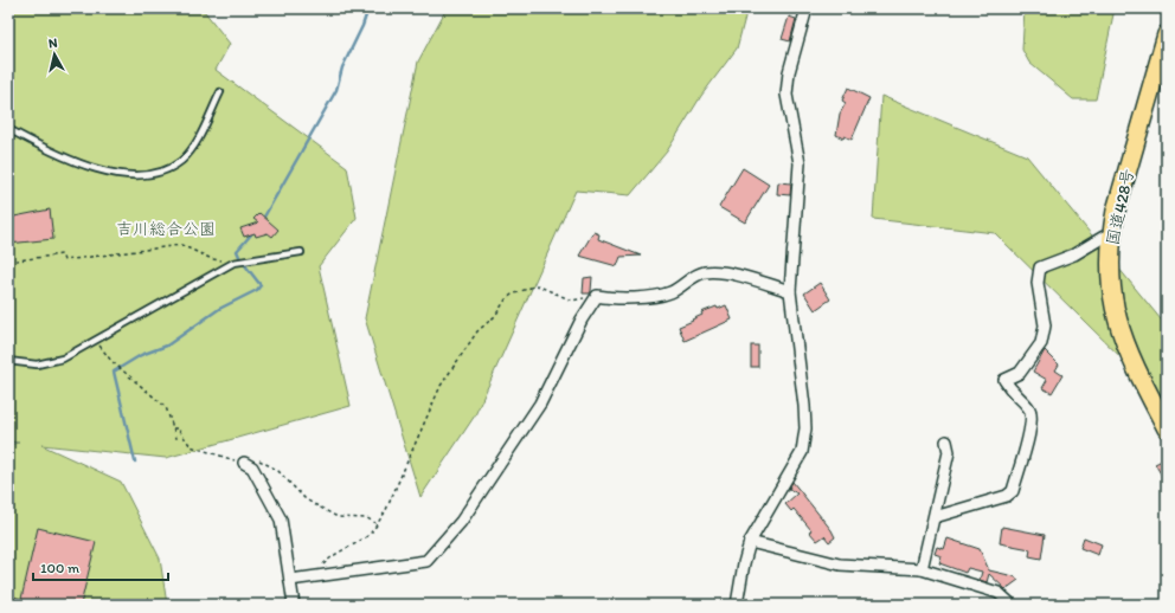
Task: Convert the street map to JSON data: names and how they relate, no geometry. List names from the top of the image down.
{
  "streets": {
    "highway": ["国道428号"]
  },
  "parks": ["吉川総合公園"],
  "scale_bar": "100 m",
  "north": "top"
}
